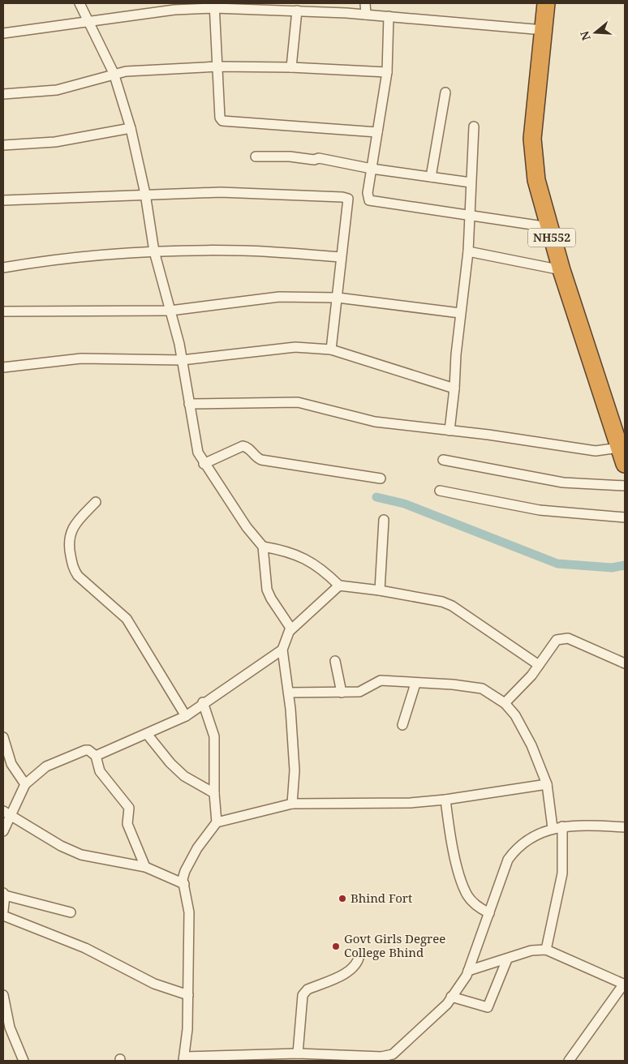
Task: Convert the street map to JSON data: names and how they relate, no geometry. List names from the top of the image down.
{
  "streets": {
    "highway": ["NH552"]
  },
  "places": ["Bhind Fort", "Govt Girls Degree College Bhind"],
  "north": "left"
}
